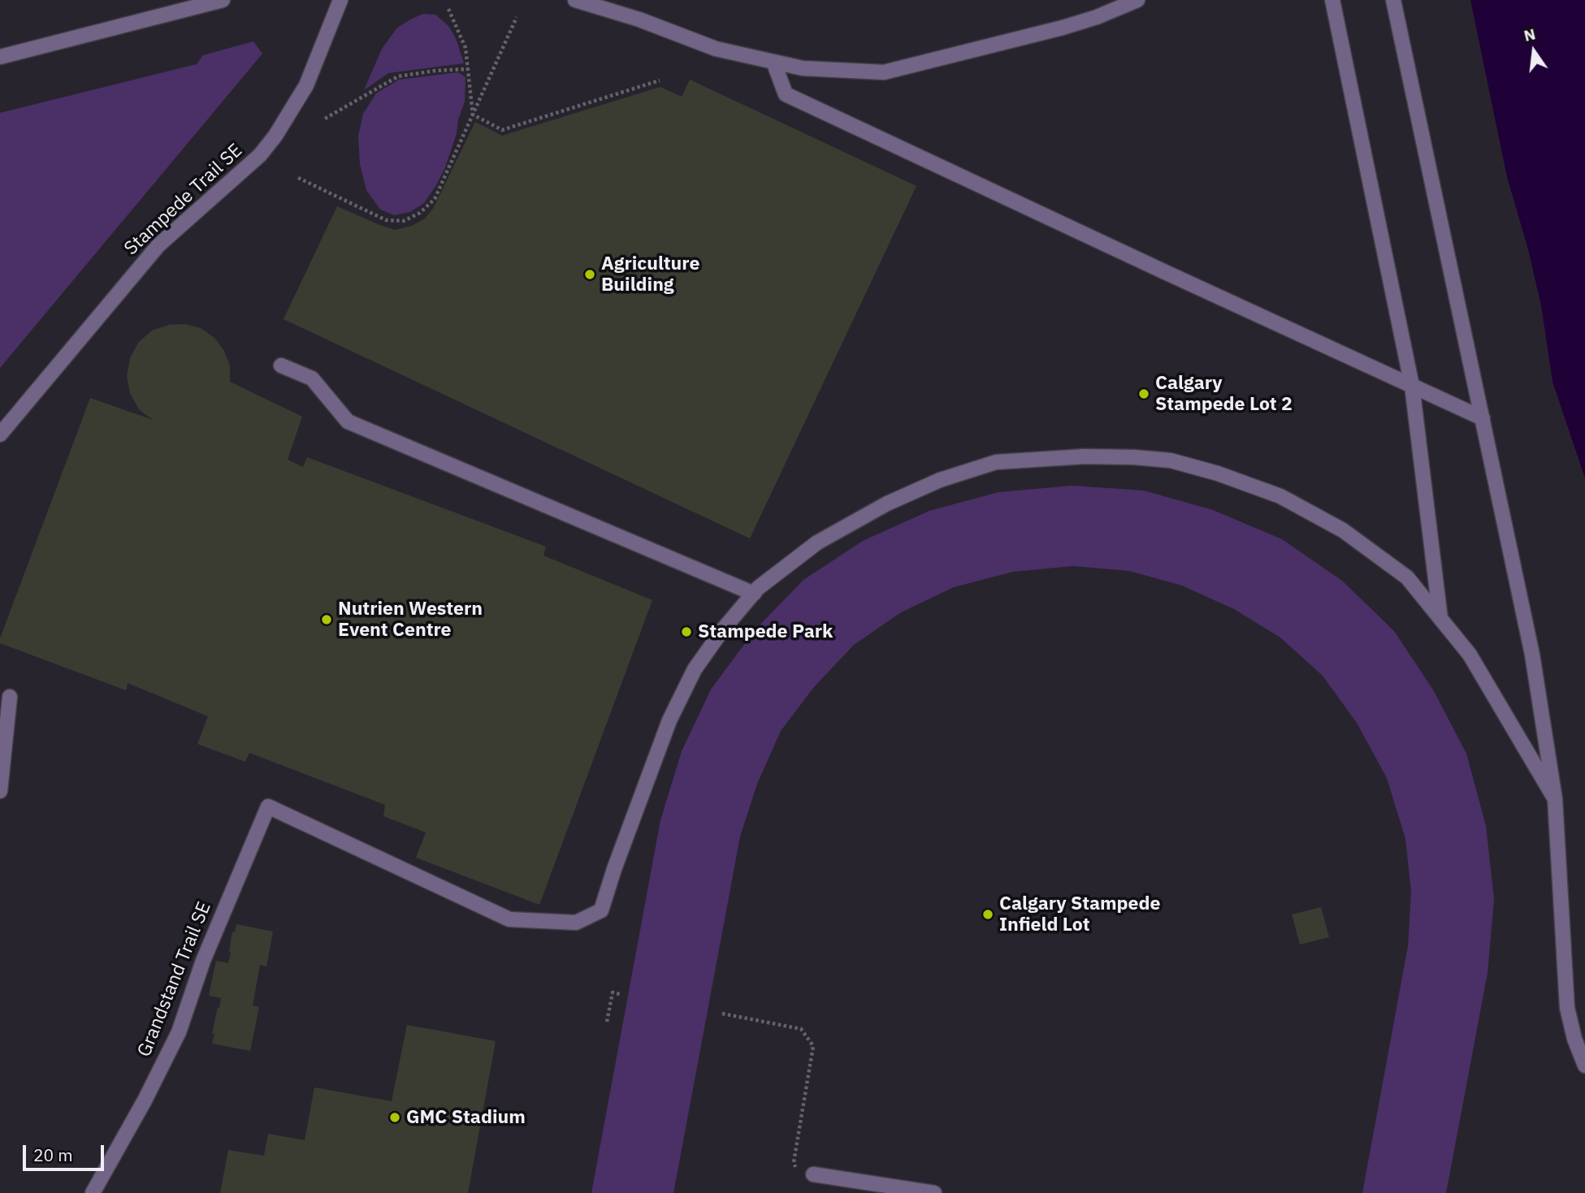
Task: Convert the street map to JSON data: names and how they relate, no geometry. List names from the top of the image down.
{
  "streets": {
    "street": ["Stampede Trail SE", "Grandstand Trail SE"]
  },
  "places": [
    "Agriculture Building",
    "Calgary Stampede Lot 2",
    "Nutrien Western Event Centre",
    "Stampede Park",
    "Calgary Stampede Infield Lot",
    "GMC Stadium"
  ],
  "scale_bar": "20 m",
  "north": "top"
}
